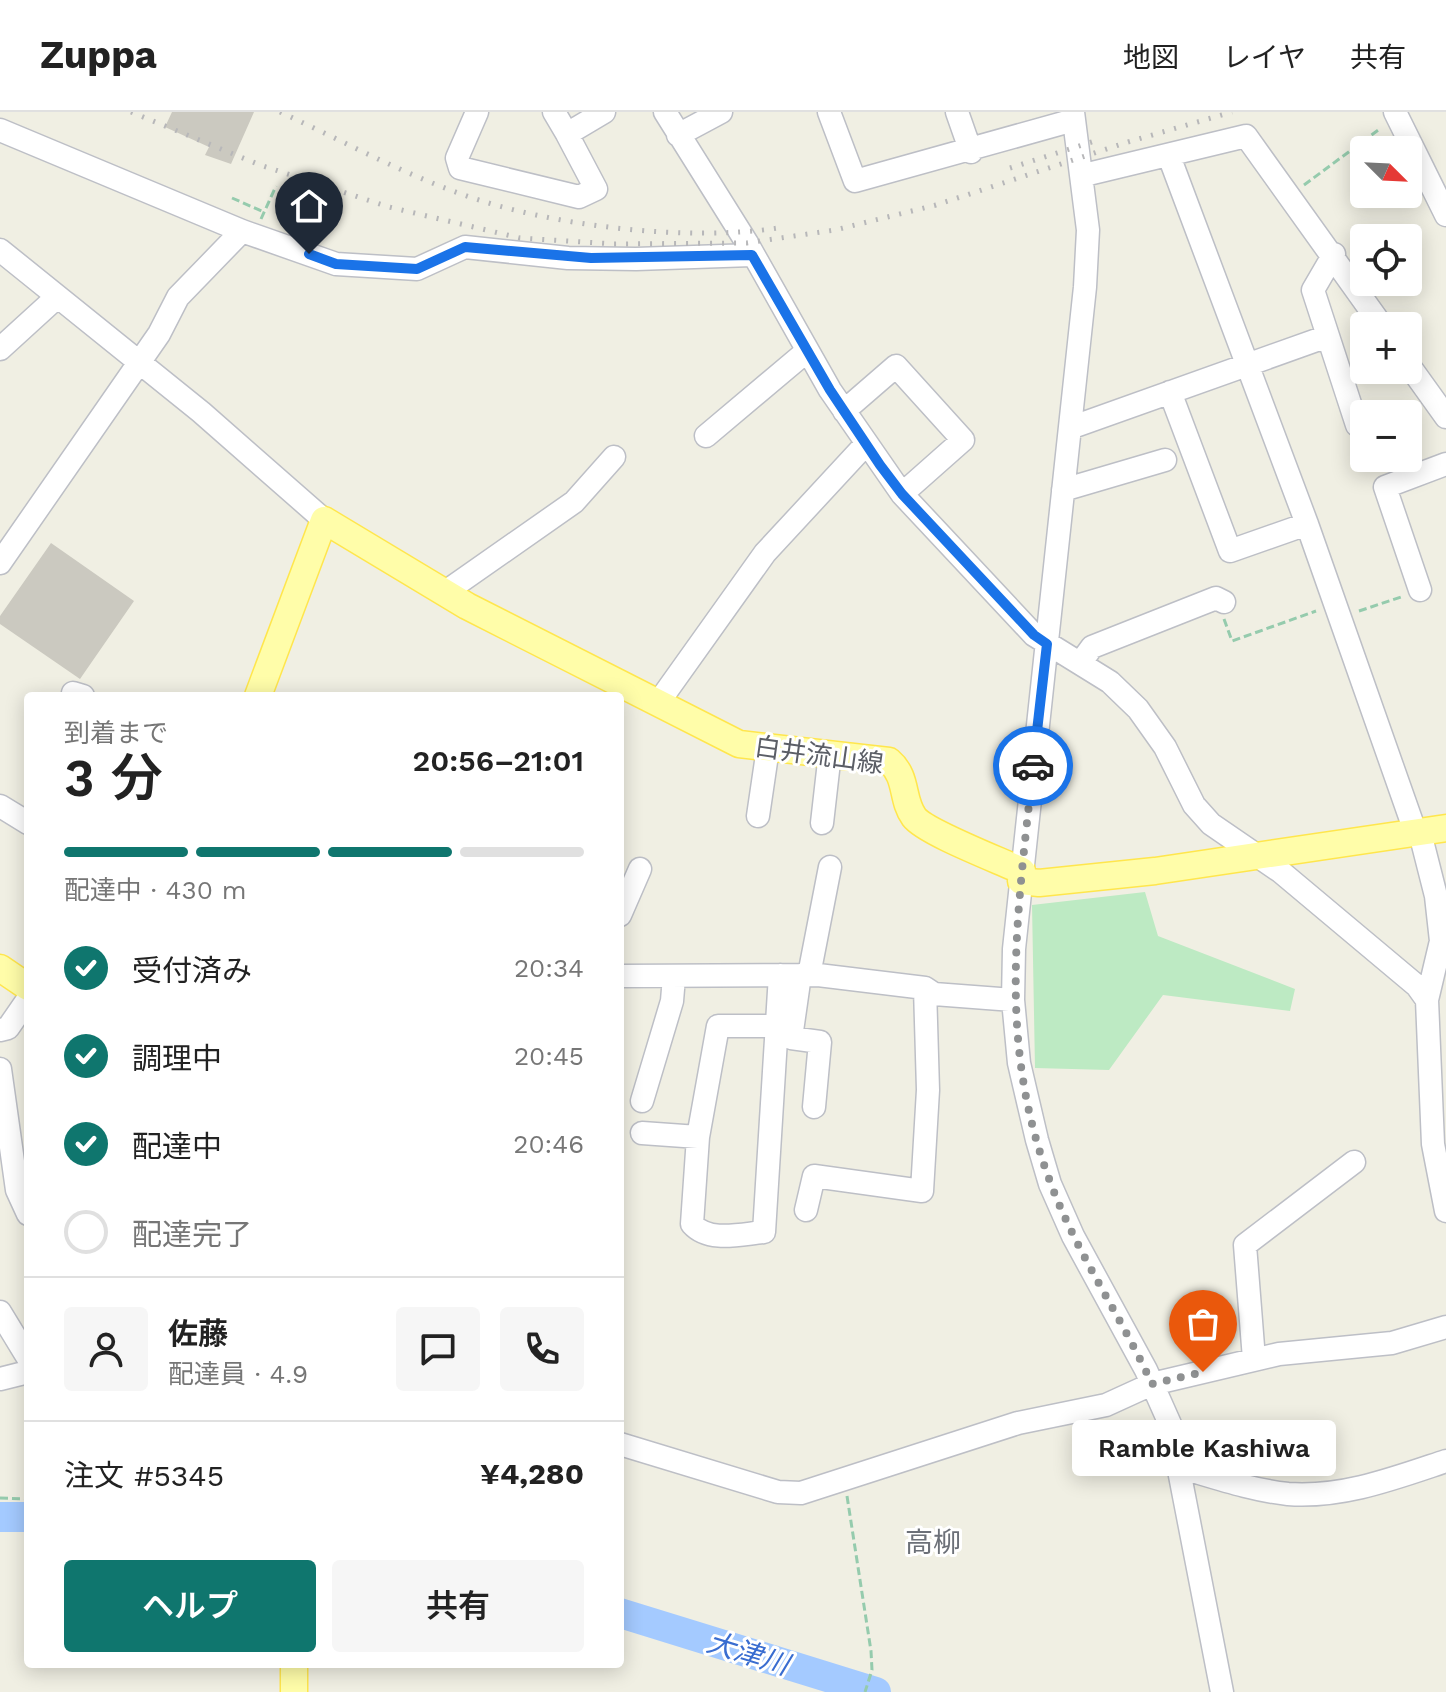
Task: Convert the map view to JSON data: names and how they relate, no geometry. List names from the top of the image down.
{
  "streets": {
    "main road": ["白井流山線"]
  },
  "districts": ["高柳"],
  "water": ["大津川"],
  "places": ["Ramble Kashiwa"],
  "north": "bottom right",
  "page": {
    "header": "Zuppa",
    "nav": ["地図", "レイヤ", "共有"],
    "map_buttons": ["+", "−"],
    "heading": ["3 分", "到着まで", "20:56–21:01"],
    "panel": [
      "佐藤",
      "配達員 · 4.9",
      "注文 #5345",
      "¥4,280"
    ],
    "bar": "配達中 · 430 m",
    "list": [
      ["受付済み", "20:34"],
      ["調理中", "20:45"],
      ["配達中", "20:46"],
      "配達完了"
    ],
    "bubble": "Ramble Kashiwa",
    "buttons": ["ヘルプ", "共有"]
  }
}
